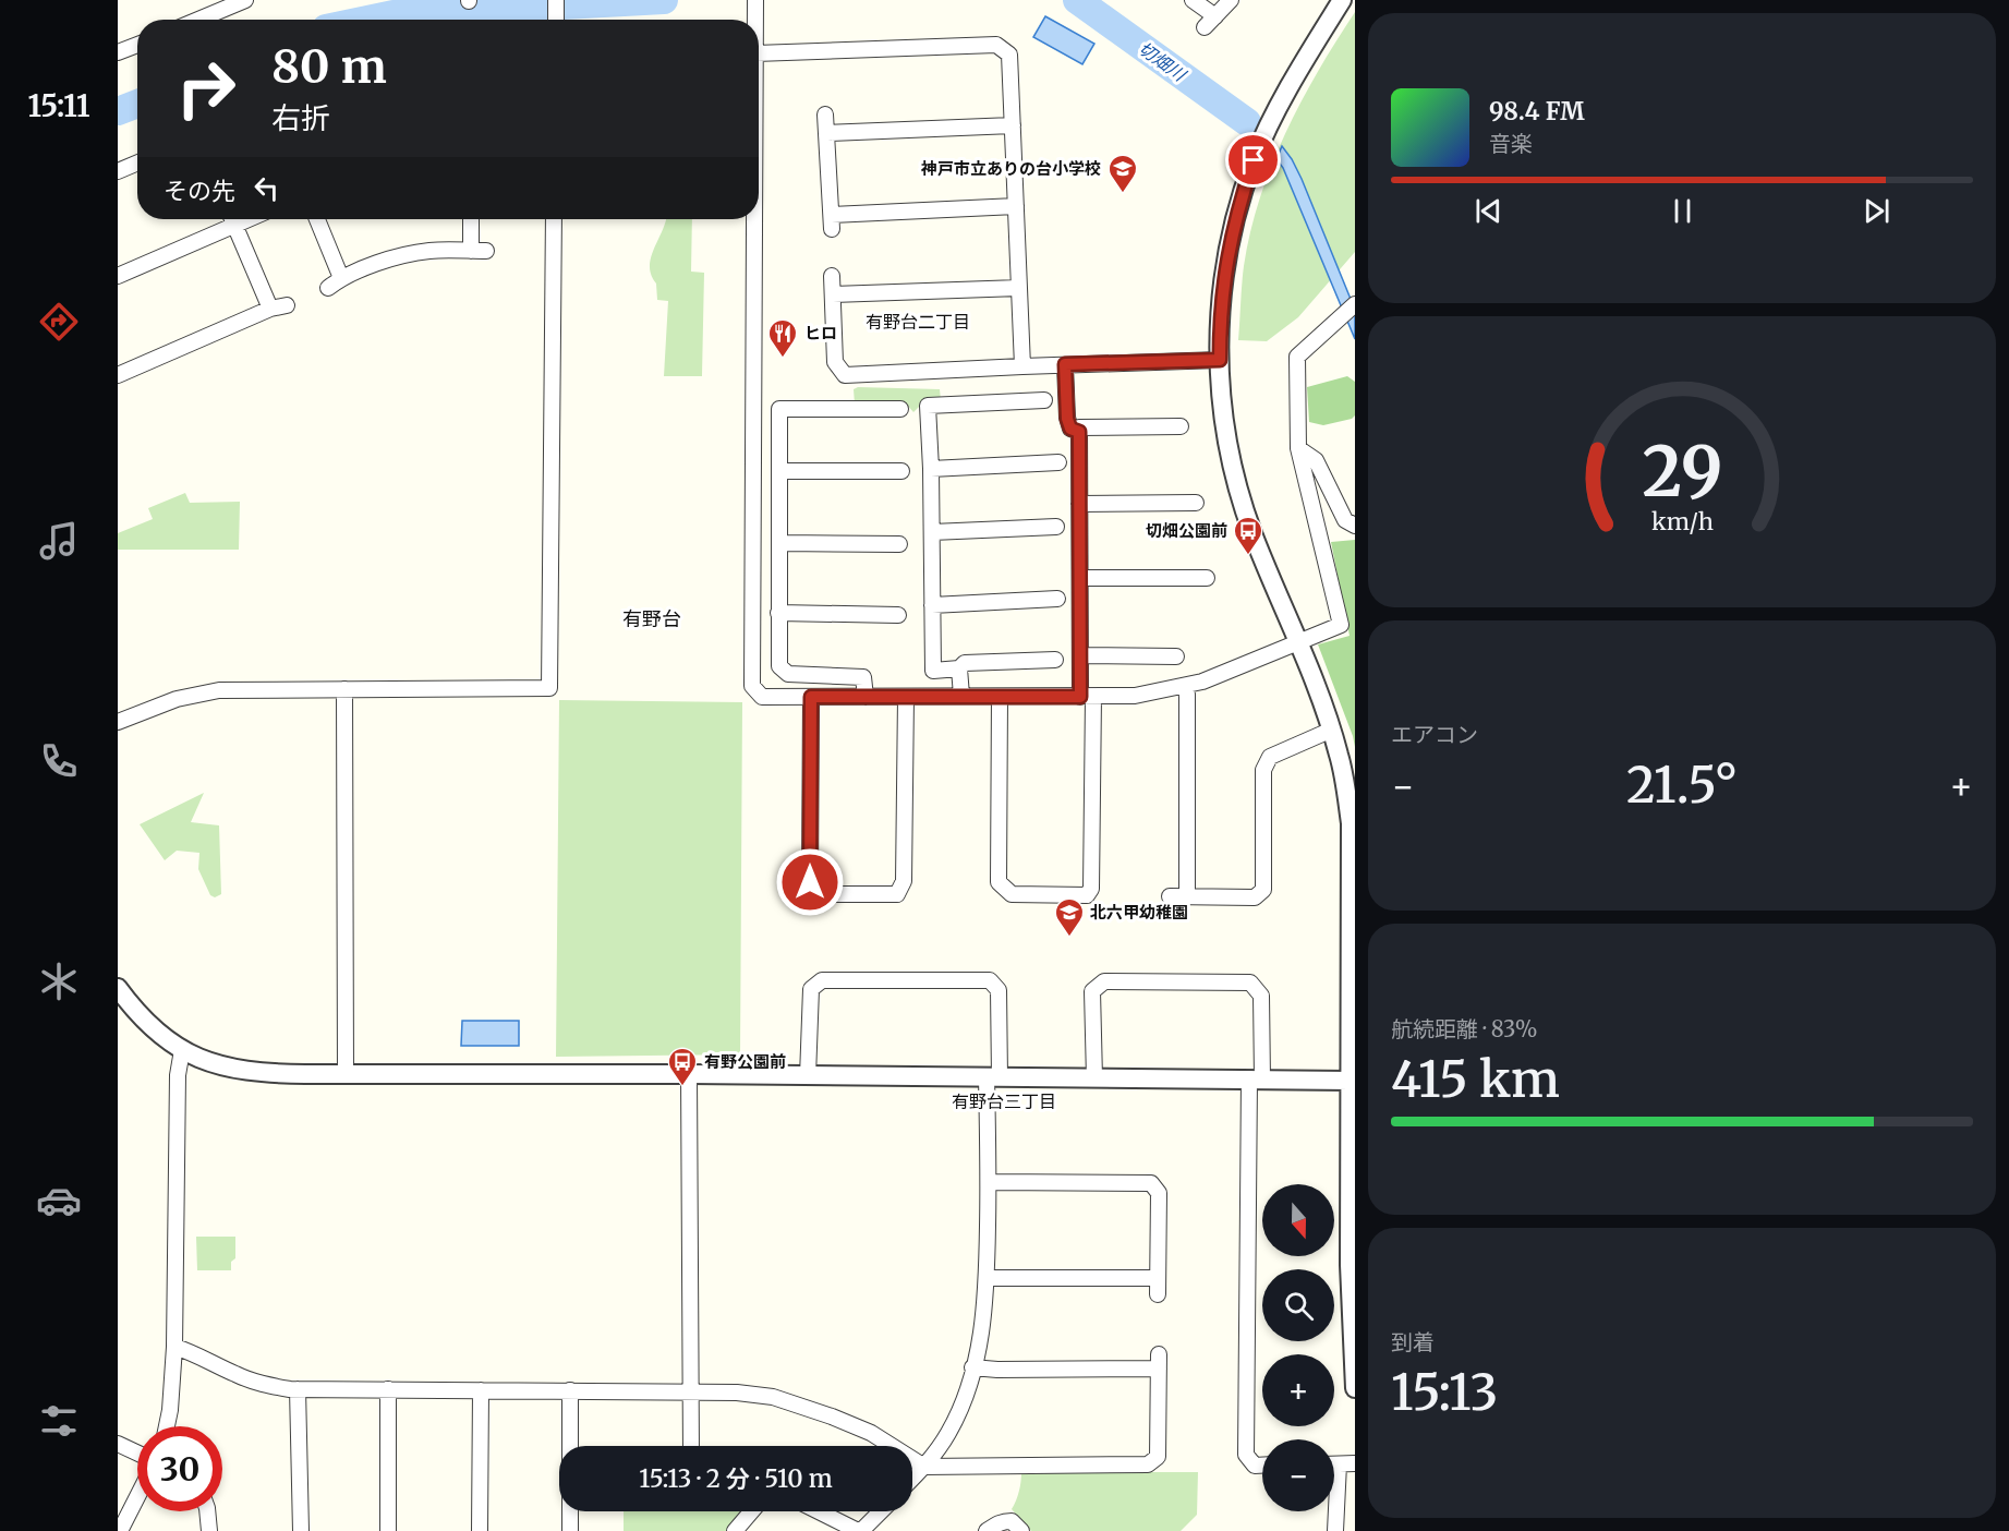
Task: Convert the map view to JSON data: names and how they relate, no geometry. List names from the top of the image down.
{
  "districts": ["有野台二丁目", "有野台", "有野台三丁目"],
  "water": ["切畑川"],
  "places": {
    "school or university": ["神戸市立ありの台小学校", "北六甲幼稚園"],
    "restaurant": ["ヒロ"],
    "bus stop": ["切畑公園前", "有野公園前"]
  },
  "north": "bottom",
  "page": {
    "tabs": "15:11",
    "turn": ["80 m", "右折"],
    "song": ["98.4 FM", "音楽"],
    "then": "その先",
    "tile": [
      "エアコン",
      ["航続距離 · 83%", "415 km"],
      ["到着", "15:13"]
    ],
    "heat": ["−", "21.5°", "+"],
    "map_buttons": ["+", "−"],
    "limit": "30",
    "trip": "15:13 · 2 分 · 510 m",
    "gauge": ["29", "km/h"]
  }
}
